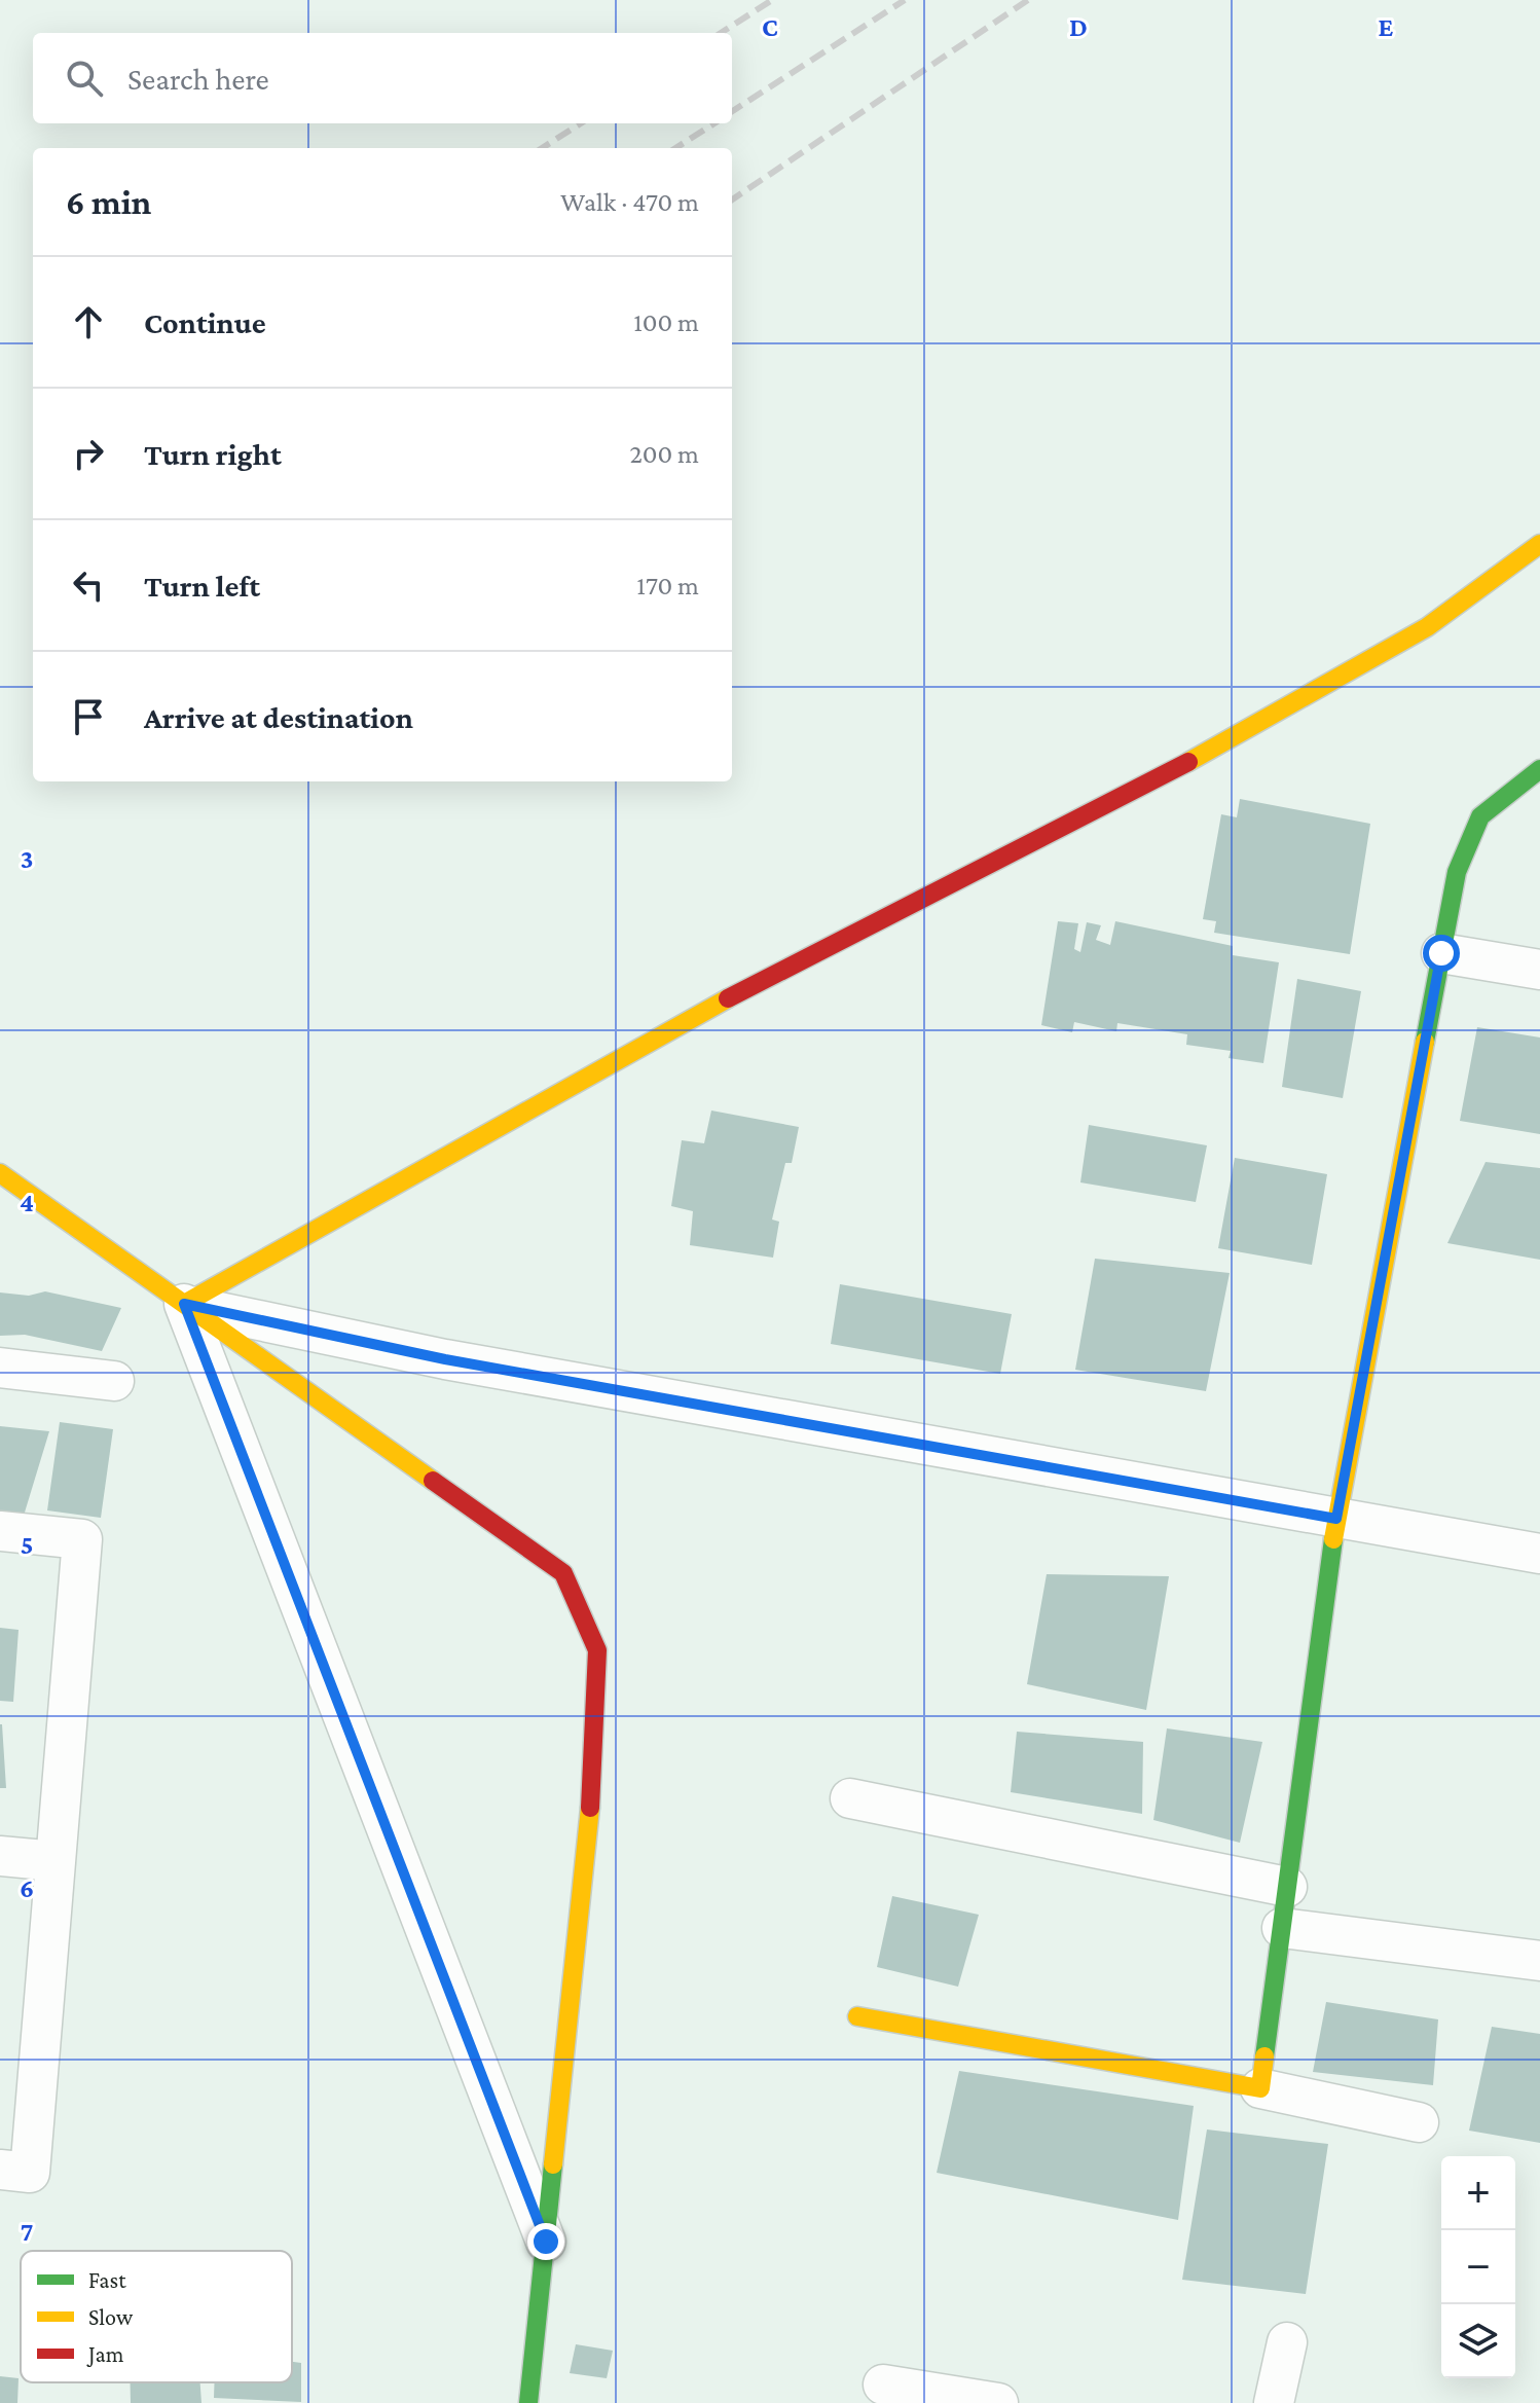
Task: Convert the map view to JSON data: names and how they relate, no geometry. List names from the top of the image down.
{
  "legend": ["Fast", "Slow", "Jam"],
  "page": {
    "search": "Search here",
    "heading": ["6 min", "Walk · 470 m"],
    "list": [
      ["Continue", "100 m"],
      ["Turn right", "200 m"],
      ["Turn left", "170 m"],
      "Arrive at destination"
    ],
    "map_buttons": ["+", "−"]
  },
  "grid": {
    "columns": ["C", "D", "E"],
    "rows": [
      "3",
      "4",
      "5",
      "6",
      "7"
    ]
  }
}
